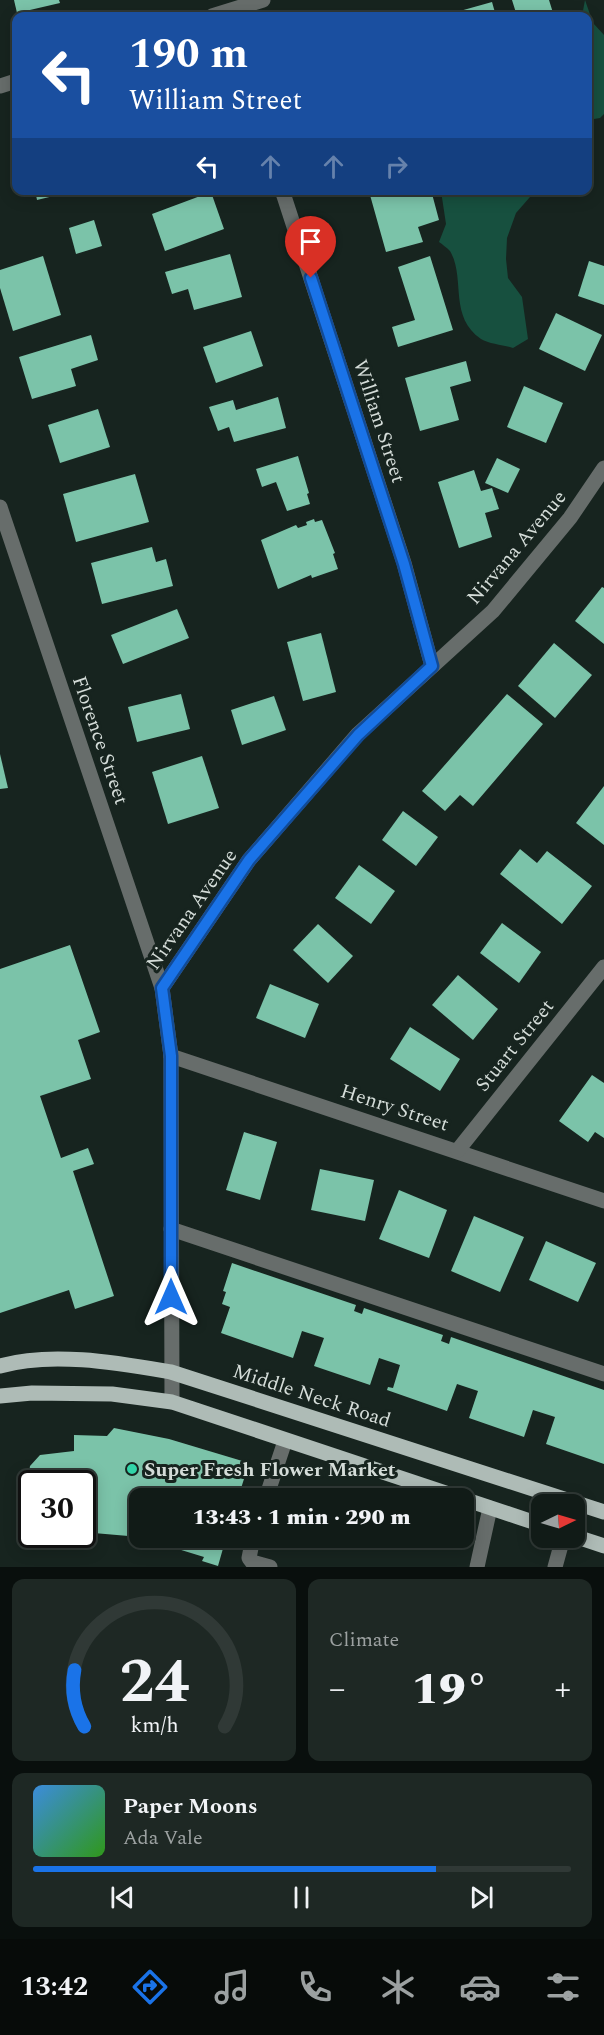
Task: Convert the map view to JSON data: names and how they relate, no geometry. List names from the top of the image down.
{
  "streets": {
    "main road": ["Middle Neck Road"],
    "street": [
      "William Street",
      "Nirvana Avenue",
      "Florence Street",
      "Stuart Street",
      "Henry Street"
    ]
  },
  "crossings": [
    ["William Street", "Nirvana Avenue"],
    ["Nirvana Avenue", "Florence Street"],
    ["Nirvana Avenue", "Henry Street"],
    ["Nirvana Avenue", "Middle Neck Road"],
    ["Stuart Street", "Henry Street"]
  ],
  "places": ["Super Fresh Flower Market"],
  "north": "right",
  "page": {
    "turn": ["190 m", "William Street"],
    "limit": "30",
    "trip": "13:43 · 1 min · 290 m",
    "tile": "Climate",
    "heat": ["−", "19°", "+"],
    "song": ["Paper Moons", "Ada Vale"],
    "tabs": "13:42",
    "gauge": ["24", "km/h"]
  }
}
